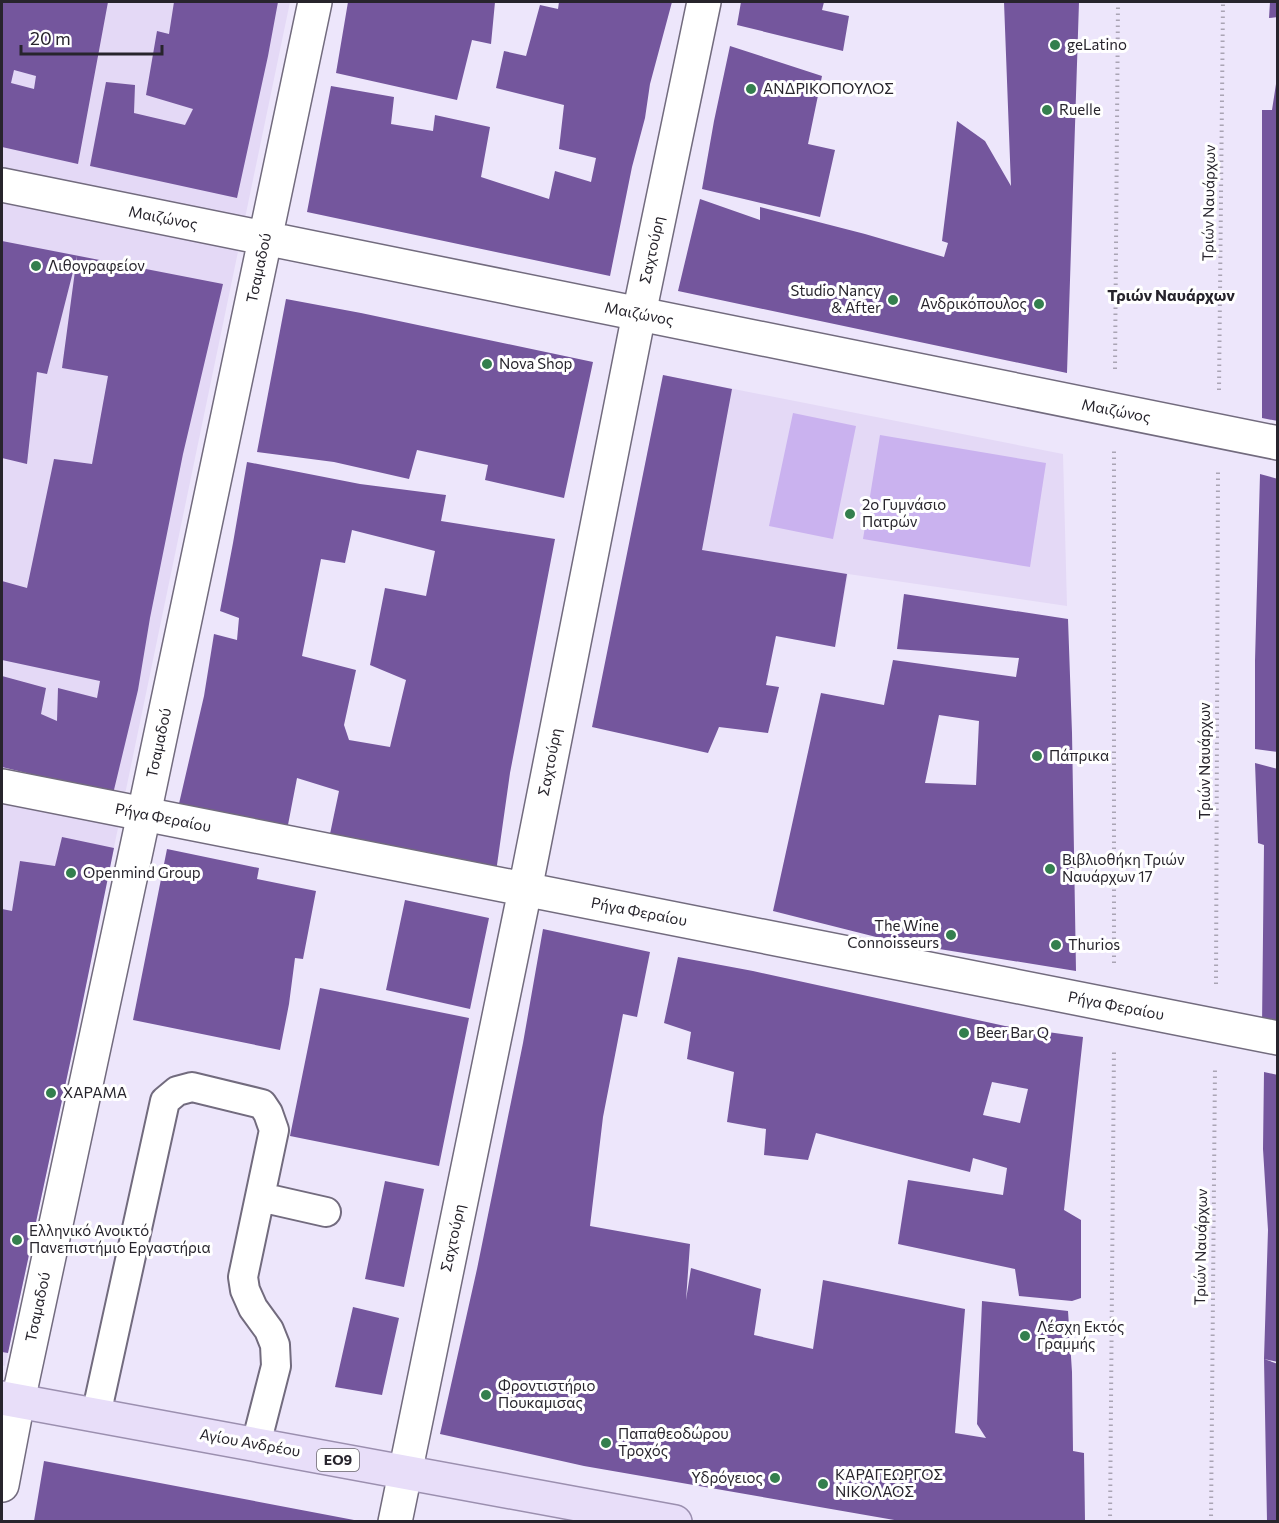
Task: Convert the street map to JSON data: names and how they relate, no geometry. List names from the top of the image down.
{
  "streets": {
    "main road": ["Αγίου Ανδρέου", "ΕΟ9"],
    "street": [
      "Μαιζώνος",
      "Σαχτούρη",
      "Τσαμαδού",
      "Ρήγα Φεραίου"
    ],
    "path": ["Τριών Ναυάρχων"]
  },
  "crossings": [
    ["Τριών Ναυάρχων", "Μαιζώνος"],
    ["Τριών Ναυάρχων", "Ρήγα Φεραίου"],
    ["Μαιζώνος", "Σαχτούρη"],
    ["Μαιζώνος", "Τσαμαδού"],
    ["Σαχτούρη", "Ρήγα Φεραίου"],
    ["Σαχτούρη", "Αγίου Ανδρέου"],
    ["Τσαμαδού", "Ρήγα Φεραίου"],
    ["Τσαμαδού", "Αγίου Ανδρέου"]
  ],
  "districts": ["Τριών Ναυάρχων"],
  "places": [
    "geLatino",
    "ΑΝΔΡΙΚΟΠΟΥΛΟΣ",
    "Ruelle",
    "Λιθογραφείον",
    "Studio Nancy & After",
    "Ανδρικόπουλος",
    "Nova Shop",
    "2ο Γυμνάσιο Πατρών",
    "Πάπρικα",
    "Βιβλιοθήκη Τριών Ναυάρχων 17",
    "Openmind Group",
    "The Wine Connoisseurs",
    "Thurios",
    "Beer Bar Q",
    "ΧΑΡΑΜΑ",
    "Ελληνικό Ανοικτό Πανεπιστήμιο Εργαστήρια",
    "Λέσχη Εκτός Γραμμής",
    "Φροντιστήριο Πουκαμισας",
    "Παπαθεοδώρου Τροχός",
    "Υδρόγειος",
    "ΚΑΡΑΓΕΩΡΓΟΣ ΝΙΚΟΛΑΟΣ"
  ],
  "scale_bar": "20 m"
}
